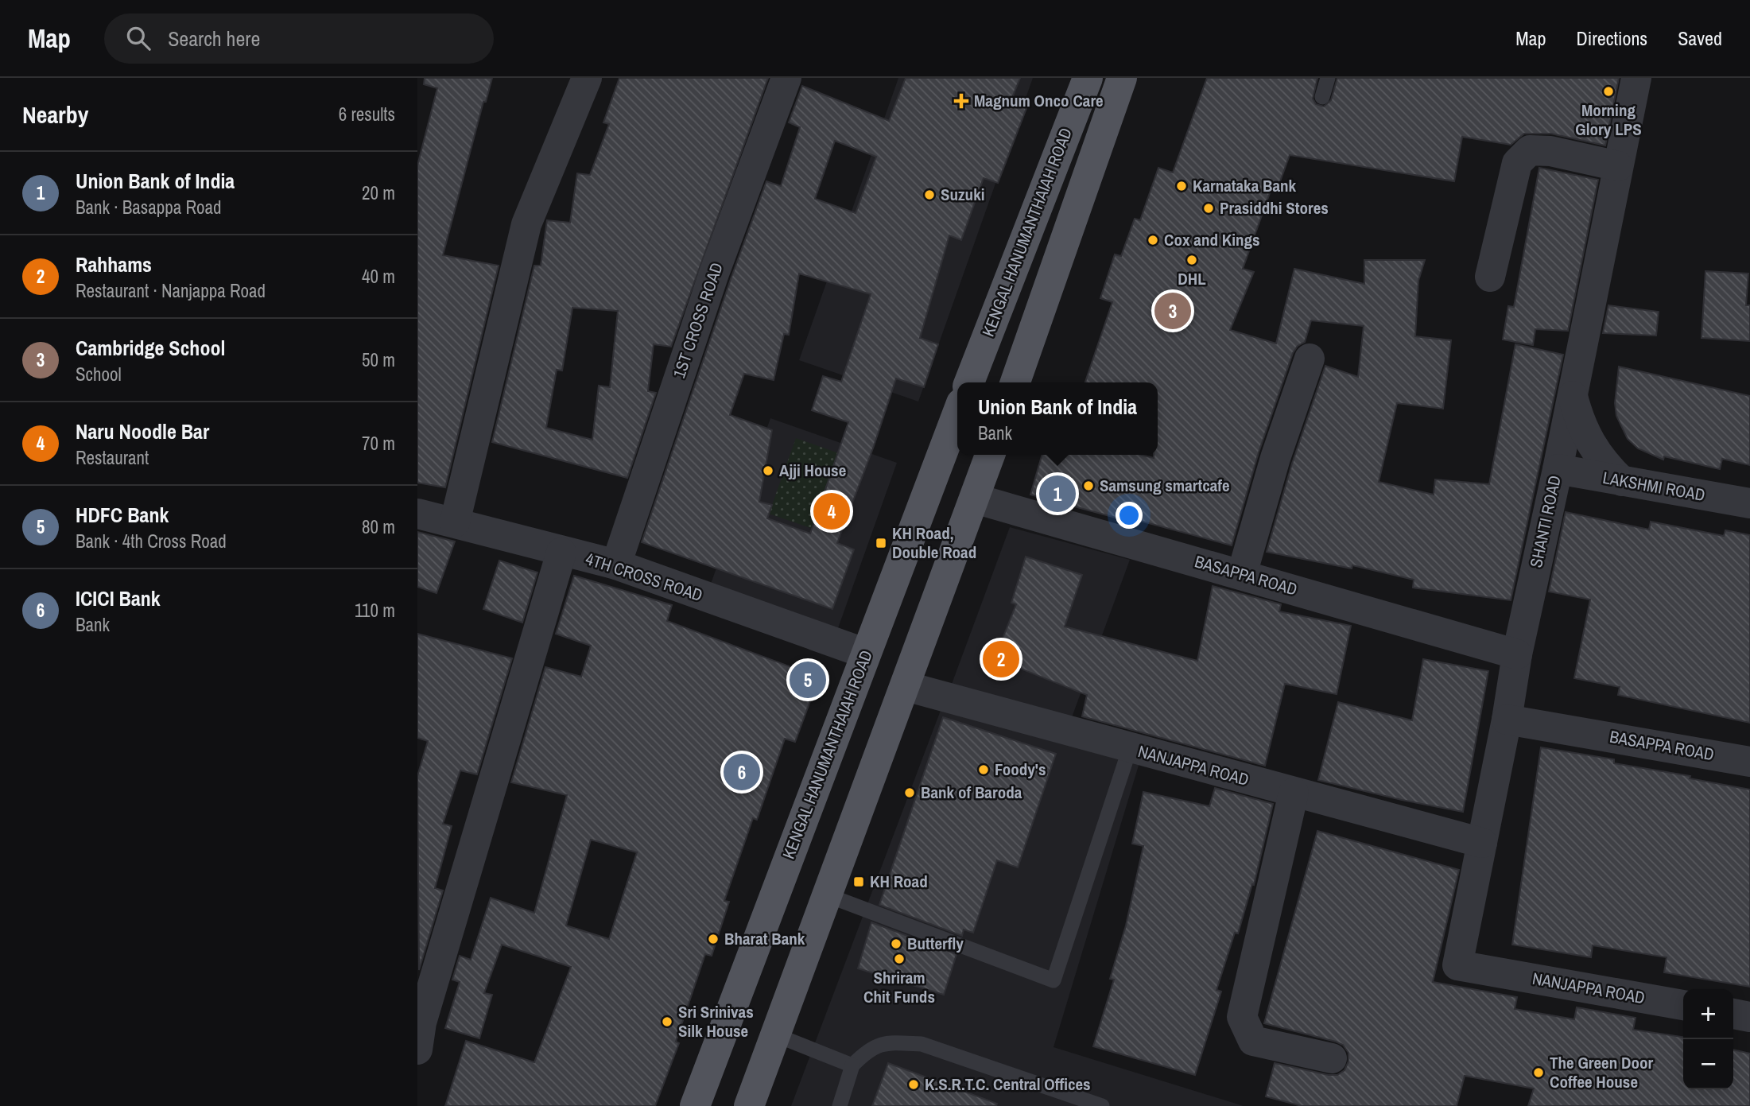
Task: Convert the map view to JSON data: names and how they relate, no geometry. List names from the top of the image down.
{
  "streets": {
    "main road": ["KENGAL HANUMANTHAIAH ROAD"],
    "street": [
      "1ST CROSS ROAD",
      "LAKSHMI ROAD",
      "SHANTI ROAD",
      "BASAPPA ROAD",
      "4TH CROSS ROAD",
      "NANJAPPA ROAD"
    ]
  },
  "crossings": [
    ["KENGAL HANUMANTHAIAH ROAD", "4TH CROSS ROAD"],
    ["1ST CROSS ROAD", "4TH CROSS ROAD"],
    ["LAKSHMI ROAD", "SHANTI ROAD"],
    ["SHANTI ROAD", "BASAPPA ROAD"],
    ["SHANTI ROAD", "NANJAPPA ROAD"]
  ],
  "places": {
    "other": [
      "Morning Glory LPS",
      "Karnataka Bank",
      "Suzuki",
      "Prasiddhi Stores",
      "Cox and Kings",
      "DHL",
      "Ajji House",
      "Samsung smartcafe",
      "Foody's",
      "Bank of Baroda",
      "Bharat Bank",
      "Butterfly",
      "Shriram Chit Funds",
      "Sri Srinivas Silk House",
      "The Green Door Coffee House",
      "K.S.R.T.C. Central Offices"
    ],
    "health": ["Magnum Onco Care"],
    "transit": ["KH Road, Double Road", "KH Road"]
  },
  "page": {
    "header": "Map",
    "search": "Search here",
    "nav": ["Map", "Directions", "Saved"],
    "heading": ["Nearby", "6 results"],
    "list": [
      {
        "mark": "1",
        "name": "Union Bank of India",
        "note": "Bank · Basappa Road",
        "value": "20 m"
      },
      {
        "mark": "2",
        "name": "Rahhams",
        "note": "Restaurant · Nanjappa Road",
        "value": "40 m"
      },
      {
        "mark": "3",
        "name": "Cambridge School",
        "note": "School",
        "value": "50 m"
      },
      {
        "mark": "4",
        "name": "Naru Noodle Bar",
        "note": "Restaurant",
        "value": "70 m"
      },
      {
        "mark": "5",
        "name": "HDFC Bank",
        "note": "Bank · 4th Cross Road",
        "value": "80 m"
      },
      {
        "mark": "6",
        "name": "ICICI Bank",
        "note": "Bank",
        "value": "110 m"
      }
    ],
    "pins": [
      "3",
      "1",
      "4",
      "2",
      "5",
      "6"
    ],
    "popup": ["Union Bank of India", "Bank"],
    "map_buttons": ["+", "−"]
  }
}
